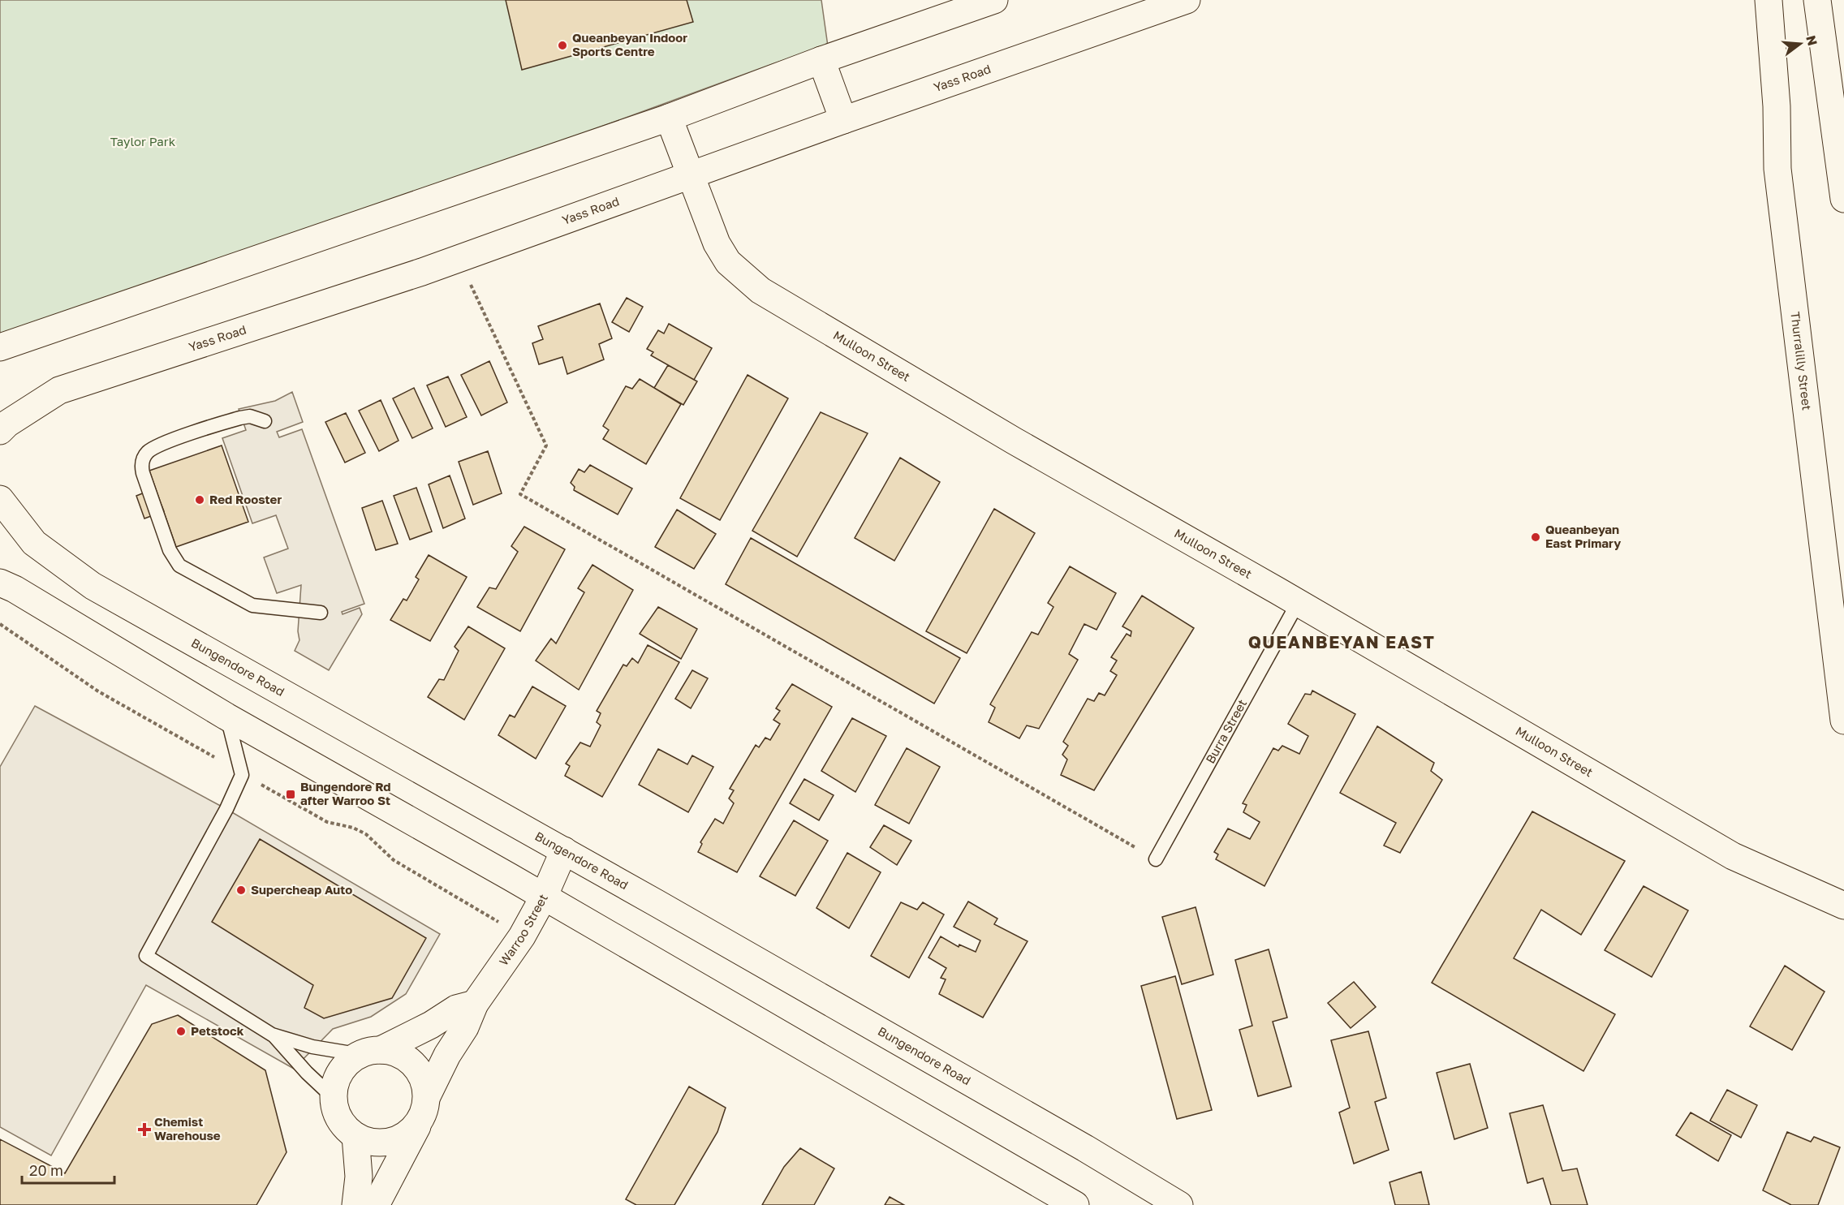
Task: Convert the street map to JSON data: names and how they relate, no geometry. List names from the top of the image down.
{
  "streets": {
    "main road": [
      "Yass Road",
      "Mulloon Street",
      "Thurralilly Street",
      "Bungendore Road",
      "Warroo Street"
    ],
    "lane": ["Burra Street"]
  },
  "crossings": [
    ["Yass Road", "Mulloon Street"],
    ["Mulloon Street", "Burra Street"],
    ["Bungendore Road", "Warroo Street"]
  ],
  "districts": ["QUEANBEYAN EAST"],
  "parks": ["Taylor Park"],
  "places": {
    "other": [
      "Queanbeyan Indoor Sports Centre",
      "Red Rooster",
      "Queanbeyan East Primary",
      "Supercheap Auto",
      "Petstock"
    ],
    "transit": ["Bungendore Rd after Warroo St"],
    "health": ["Chemist Warehouse"]
  },
  "scale_bar": "20 m",
  "north": "right"
}
